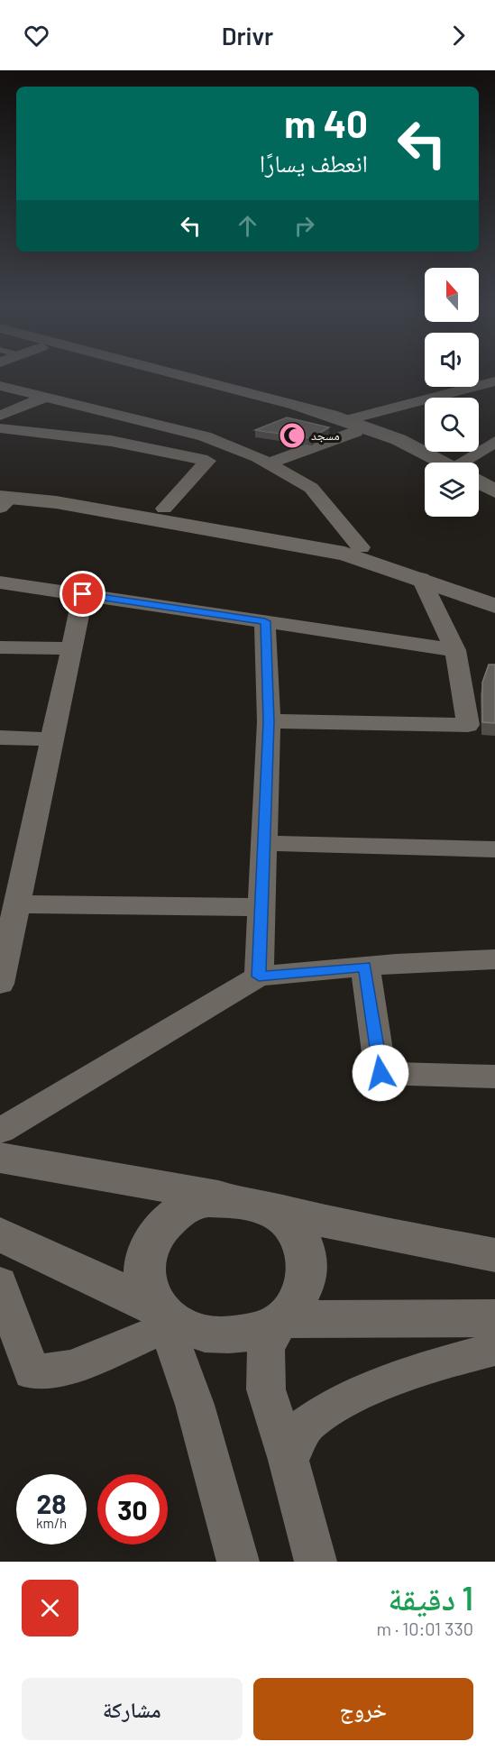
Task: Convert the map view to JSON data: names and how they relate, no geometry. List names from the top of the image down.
{
  "places": {
    "mosque": ["مسجد"]
  },
  "north": "top",
  "page": {
    "header": "Drivr",
    "turn": ["40 m", "انعطف يسارًا"],
    "speed": "28 km/h",
    "limit": "30",
    "heading": ["1 دقيقة", "330 m · 10:01"],
    "buttons": ["خروج", "مشاركة"]
  }
}
